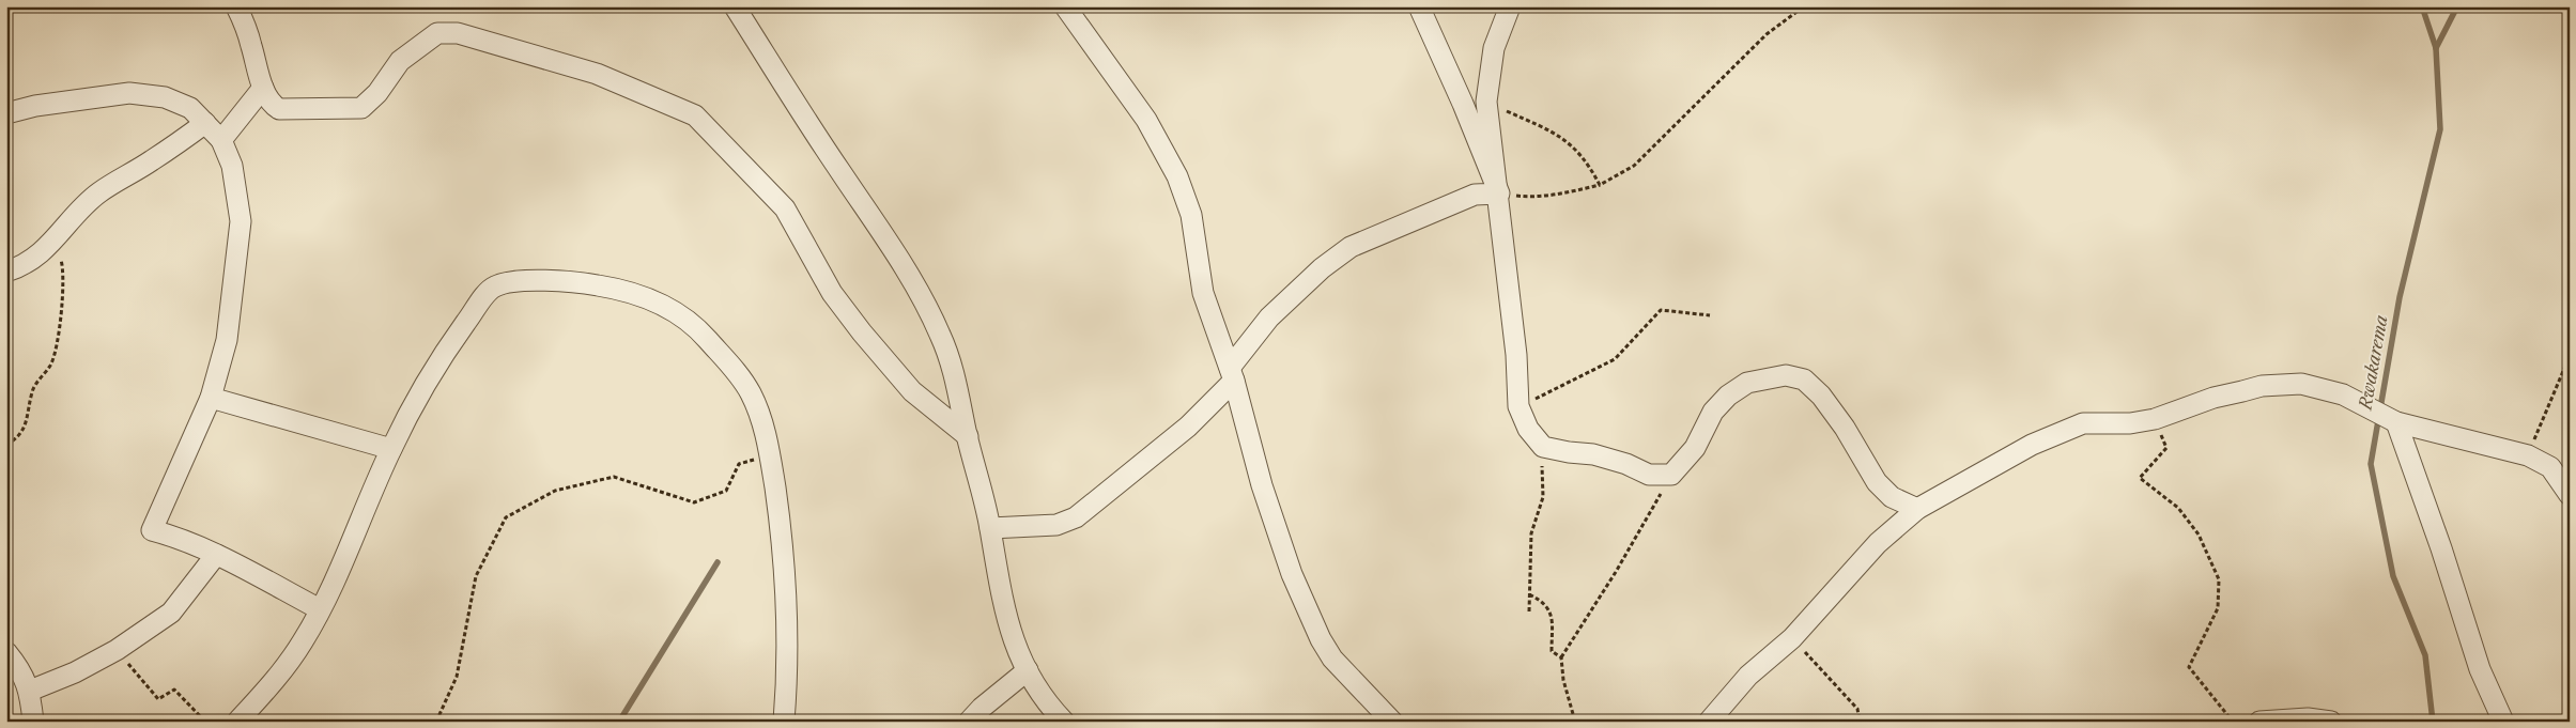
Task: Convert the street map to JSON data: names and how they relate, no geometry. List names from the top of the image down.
{
  "water": ["Rwakarema"]
}
